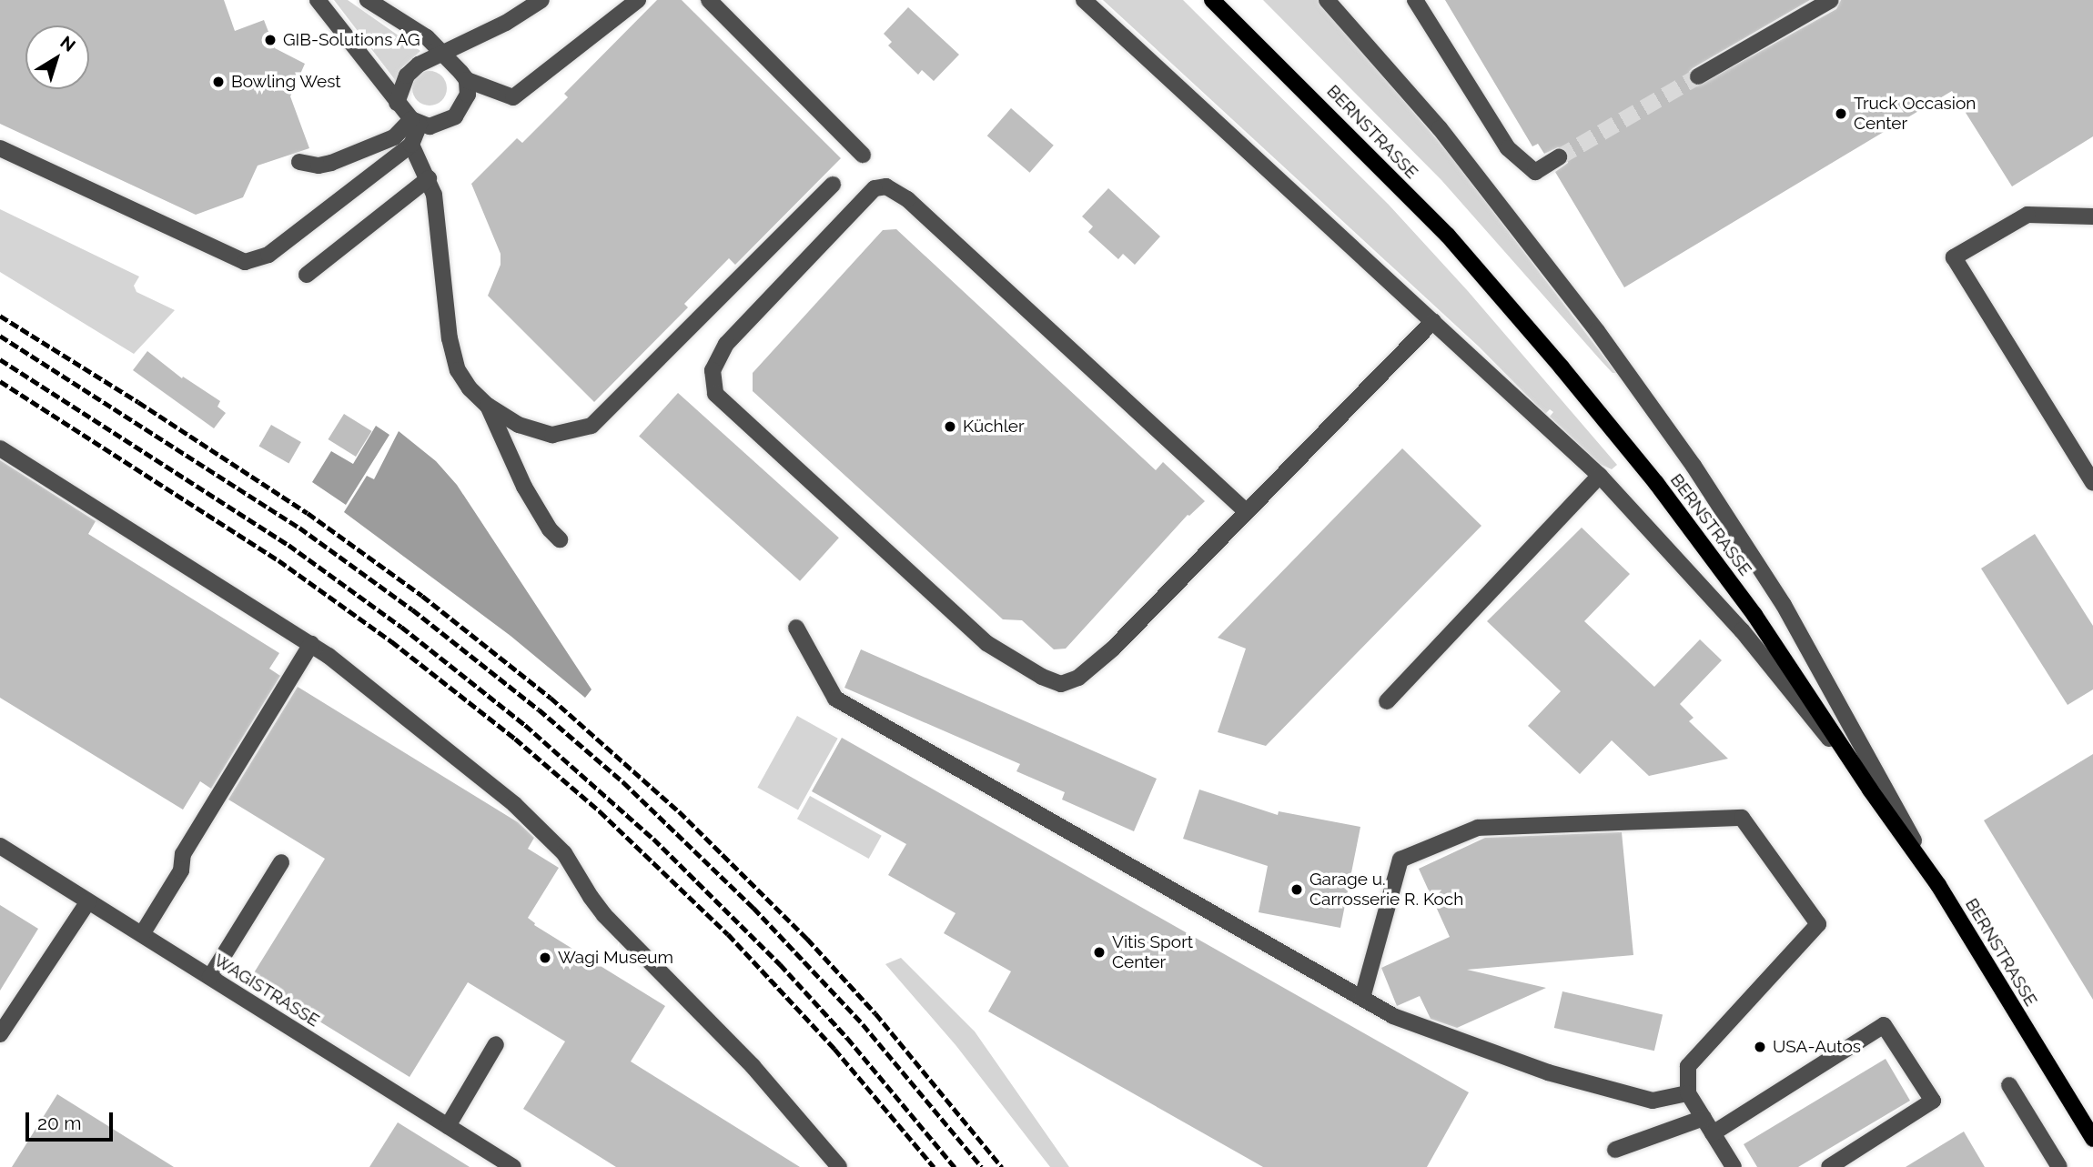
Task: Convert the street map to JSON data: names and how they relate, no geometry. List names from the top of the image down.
{
  "streets": {
    "main road": ["BERNSTRASSE"],
    "street": ["WAGISTRASSE"]
  },
  "places": [
    "GIB-Solutions AG",
    "Bowling West",
    "Truck Occasion Center",
    "Küchler",
    "Garage u. Carrosserie R. Koch",
    "Vitis Sport Center",
    "Wagi Museum",
    "USA-Autos"
  ],
  "scale_bar": "20 m",
  "north": "top right"
}
